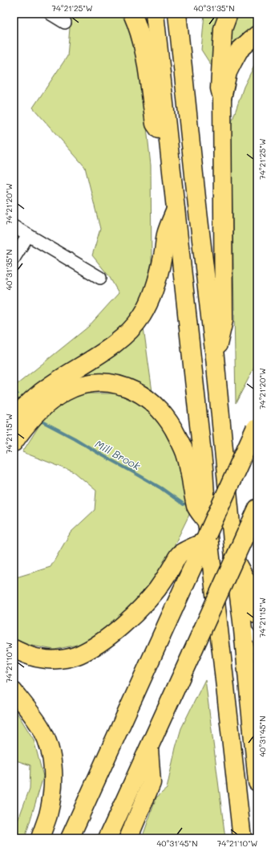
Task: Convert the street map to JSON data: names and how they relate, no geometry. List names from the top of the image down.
{
  "water": ["Mill Brook"],
  "coordinates": [
    "74°21'25\"W",
    "40°31'35\"N",
    "74°21'20\"W",
    "74°21'15\"W",
    "74°21'10\"W",
    "40°31'45\"N"
  ]
}
